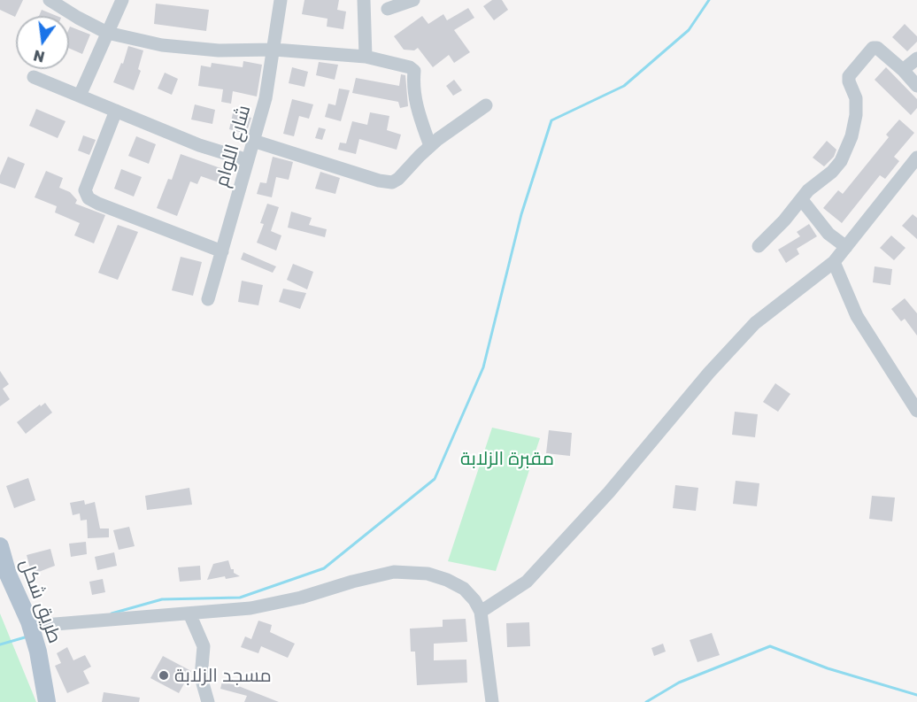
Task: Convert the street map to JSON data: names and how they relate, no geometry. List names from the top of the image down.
{
  "streets": {
    "main road": ["طريق شكل"],
    "street": ["شارع اللوام"]
  },
  "parks": ["مقبرة الزلابة"],
  "places": ["مسجد الزلابة"],
  "north": "bottom"
}
